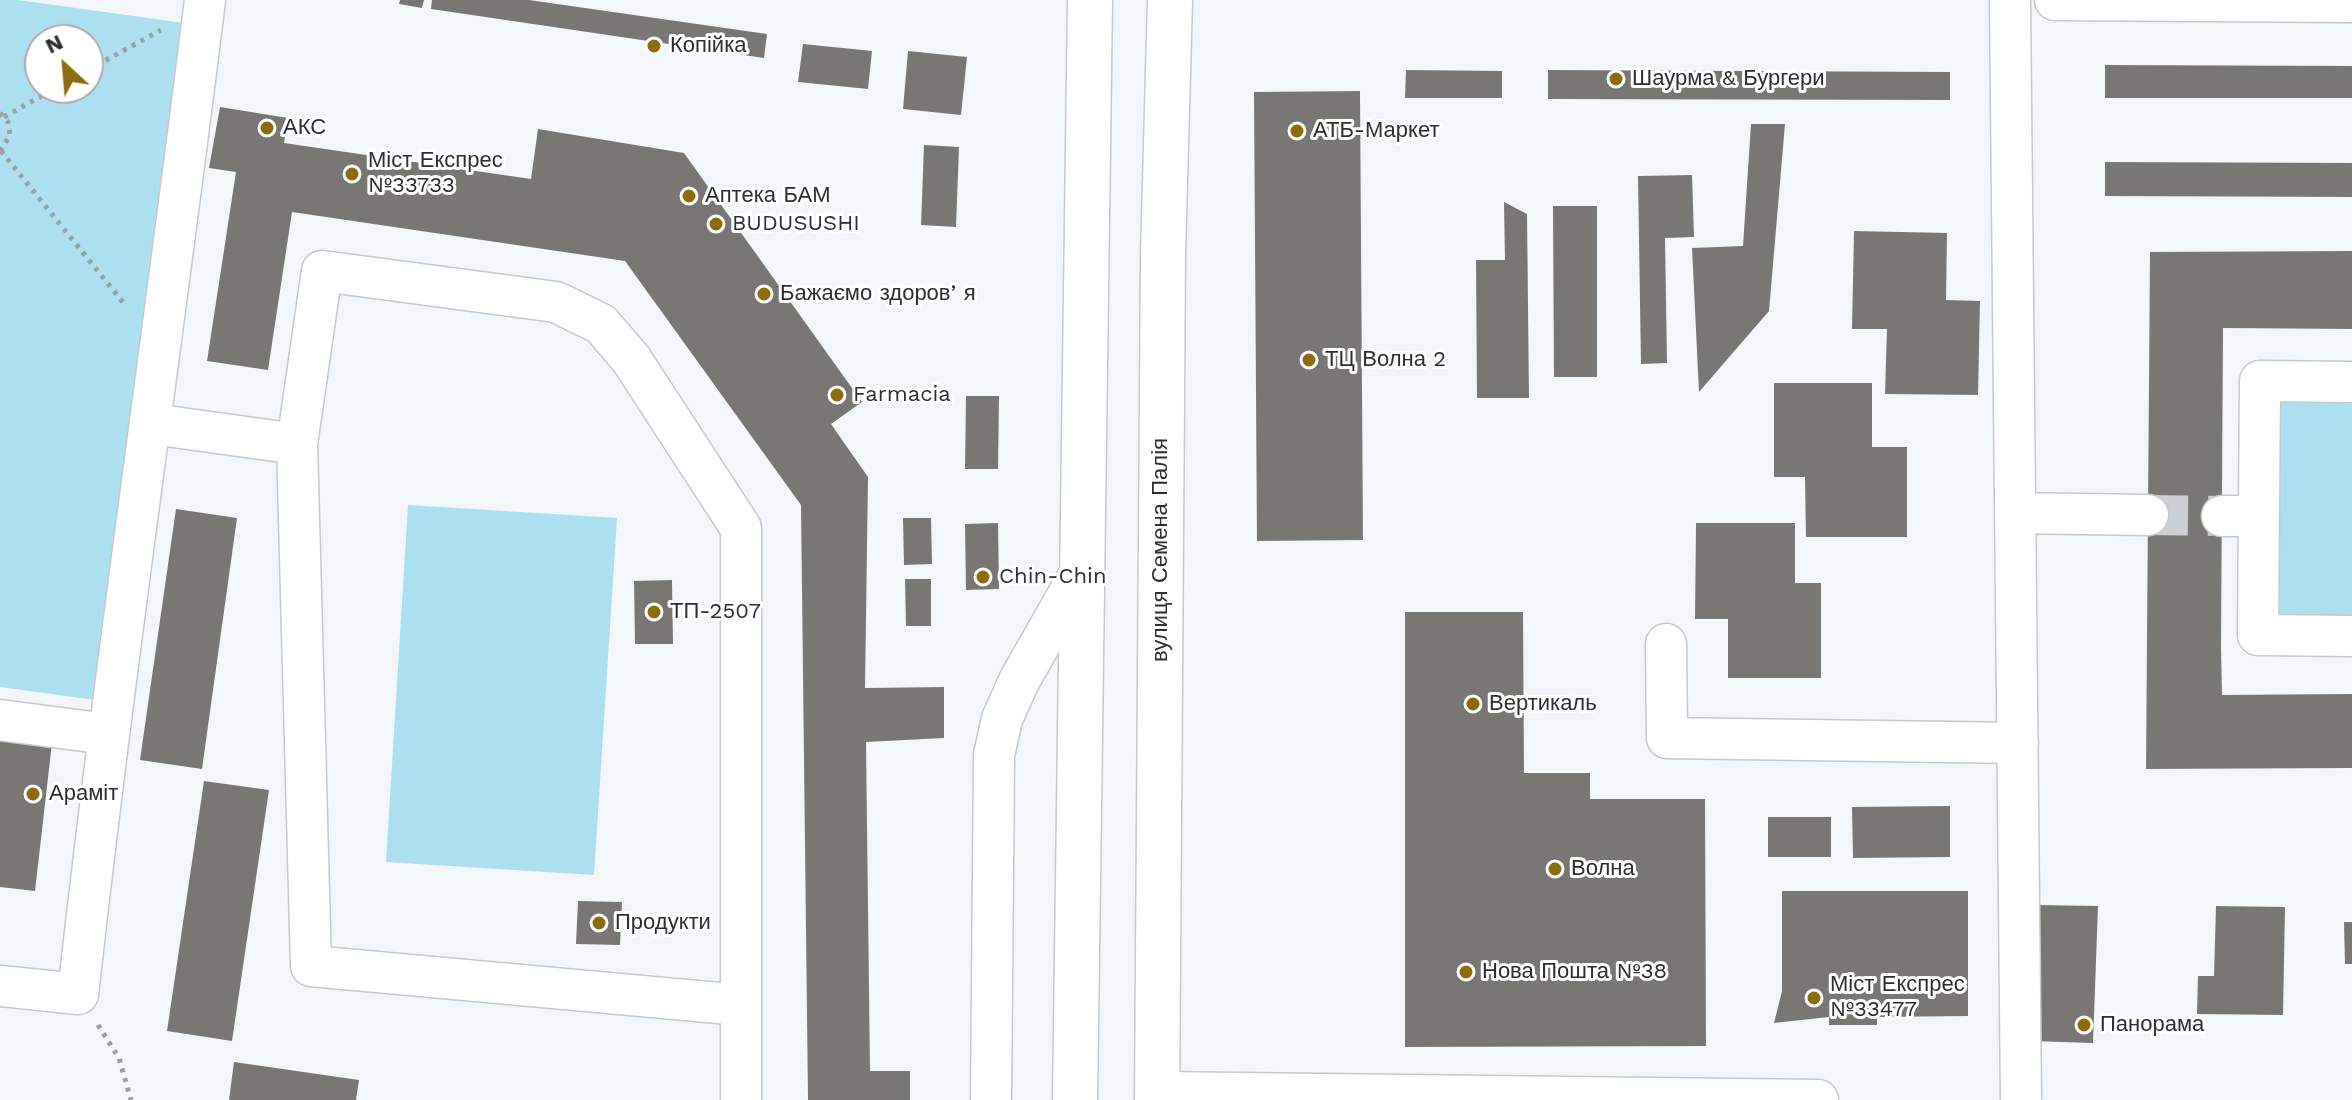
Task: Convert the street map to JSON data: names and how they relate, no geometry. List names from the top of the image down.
{
  "streets": {
    "main road": ["вулиця Семена Палія"]
  },
  "places": [
    "Копійка",
    "Шаурма & Бургери",
    "АКС",
    "АТБ-Маркет",
    "Міст Експрес №33733",
    "Аптека БАМ",
    "BUDUSUSHI",
    "Бажаємо здоровʼя",
    "ТЦ Волна 2",
    "Farmacia",
    "Chin-Chin",
    "ТП-2507",
    "Вертикаль",
    "Араміт",
    "Волна",
    "Продукти",
    "Нова Пошта №38",
    "Міст Експрес №33477",
    "Панорама"
  ],
  "north": "top left"
}
